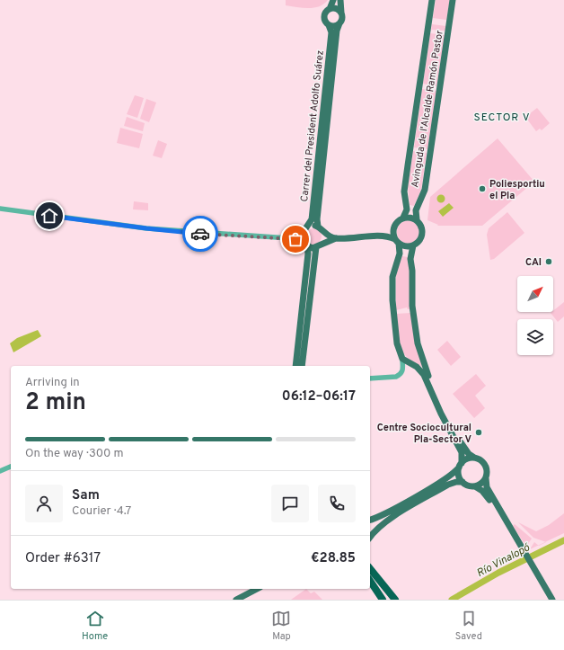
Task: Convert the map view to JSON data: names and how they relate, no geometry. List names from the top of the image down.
{
  "streets": {
    "main road": ["Avinguda de l'Alcalde Ramón Pastor", "Carrer del President Adolfo Suárez"]
  },
  "districts": ["SECTOR V"],
  "water": ["Río Vinalopó"],
  "places": ["Poliesportiu el Pla", "CAI", "Centre Sociocultural Pla-Sector V"],
  "north": "top right",
  "page": {
    "heading": ["2 min", "Arriving in", "06:12–06:17"],
    "panel": [
      "Sam",
      "Courier · 4.7",
      "Order #6317",
      "€28.85"
    ],
    "bar": "On the way · 300 m",
    "tabs": ["Home", "Map", "Saved"]
  }
}
